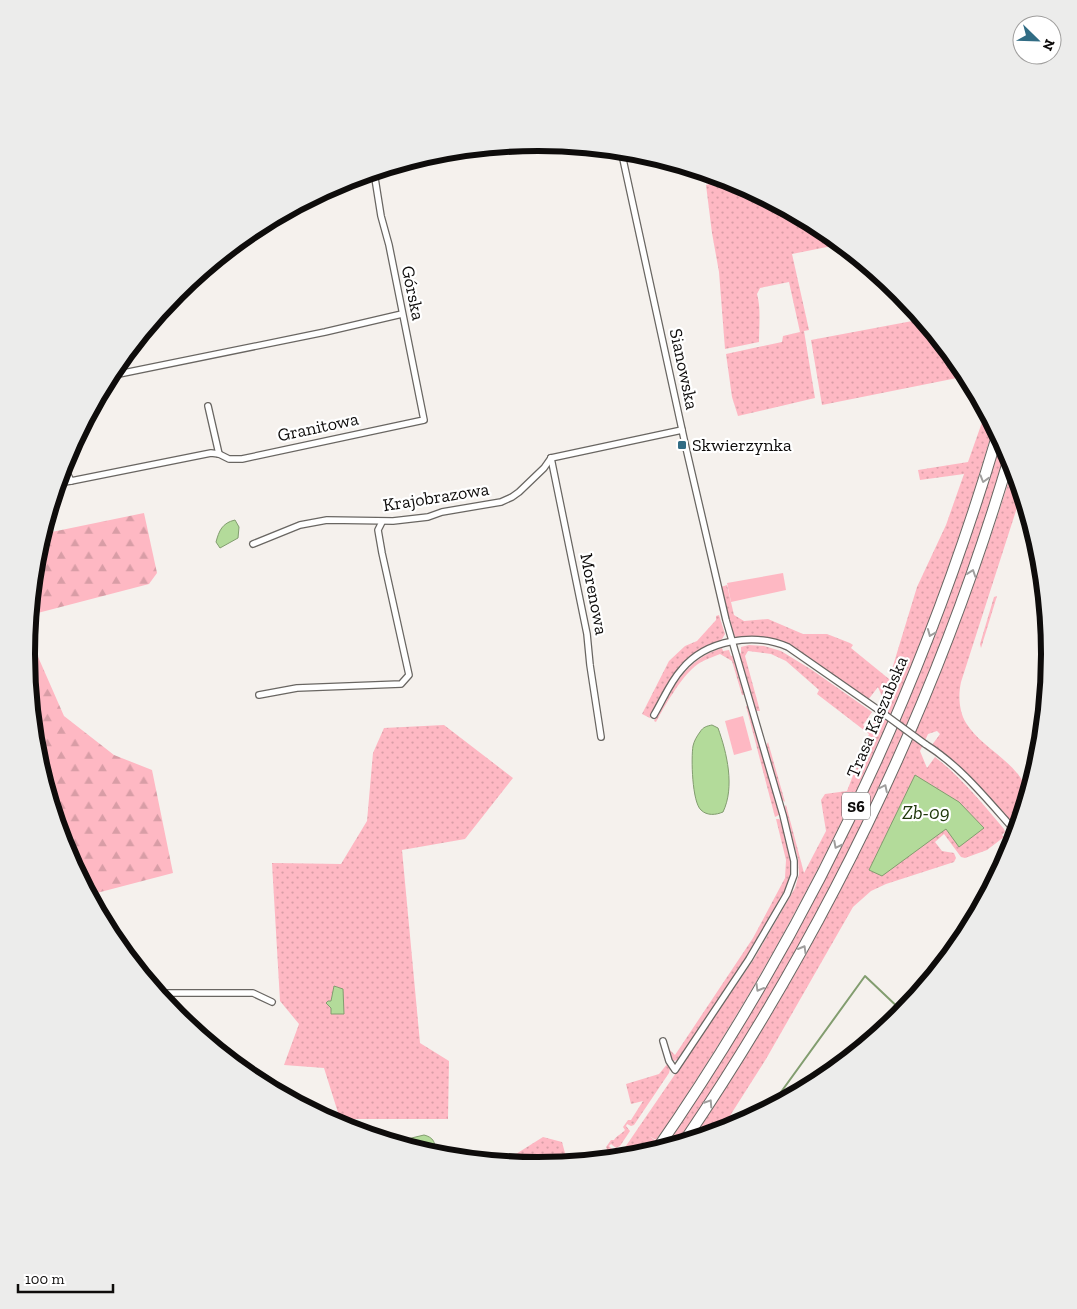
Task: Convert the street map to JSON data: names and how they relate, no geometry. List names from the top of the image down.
{
  "streets": {
    "highway": ["Trasa Kaszubska", "S6"],
    "street": [
      "Górska",
      "Sianowska",
      "Granitowa",
      "Krajobrazowa",
      "Morenowa"
    ]
  },
  "crossings": [
    ["Górska", "Granitowa"],
    ["Krajobrazowa", "Morenowa"]
  ],
  "water": ["Zb-09"],
  "places": {
    "transit": ["Skwierzynka"]
  },
  "scale_bar": "100 m",
  "north": "bottom right"
}
